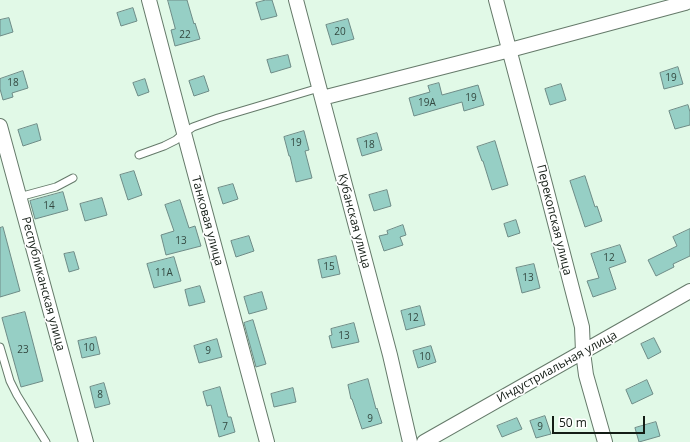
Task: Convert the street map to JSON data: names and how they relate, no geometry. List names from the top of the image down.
{
  "streets": {
    "street": [
      "Перекопская улица",
      "Танковая улица",
      "Кубанская улица",
      "Республиканская улица",
      "Индустриальная улица"
    ]
  },
  "crossings": [
    ["Перекопская улица", "Индустриальная улица"]
  ],
  "house_numbers": [
    "20",
    "22",
    "19",
    "18",
    "19",
    "19А",
    "19",
    "18",
    "14",
    "13",
    "12",
    "15",
    "11А",
    "13",
    "12",
    "13",
    "10",
    "23",
    "9",
    "10",
    "8",
    "9",
    "7",
    "9"
  ],
  "scale_bar": "50 m"
}
